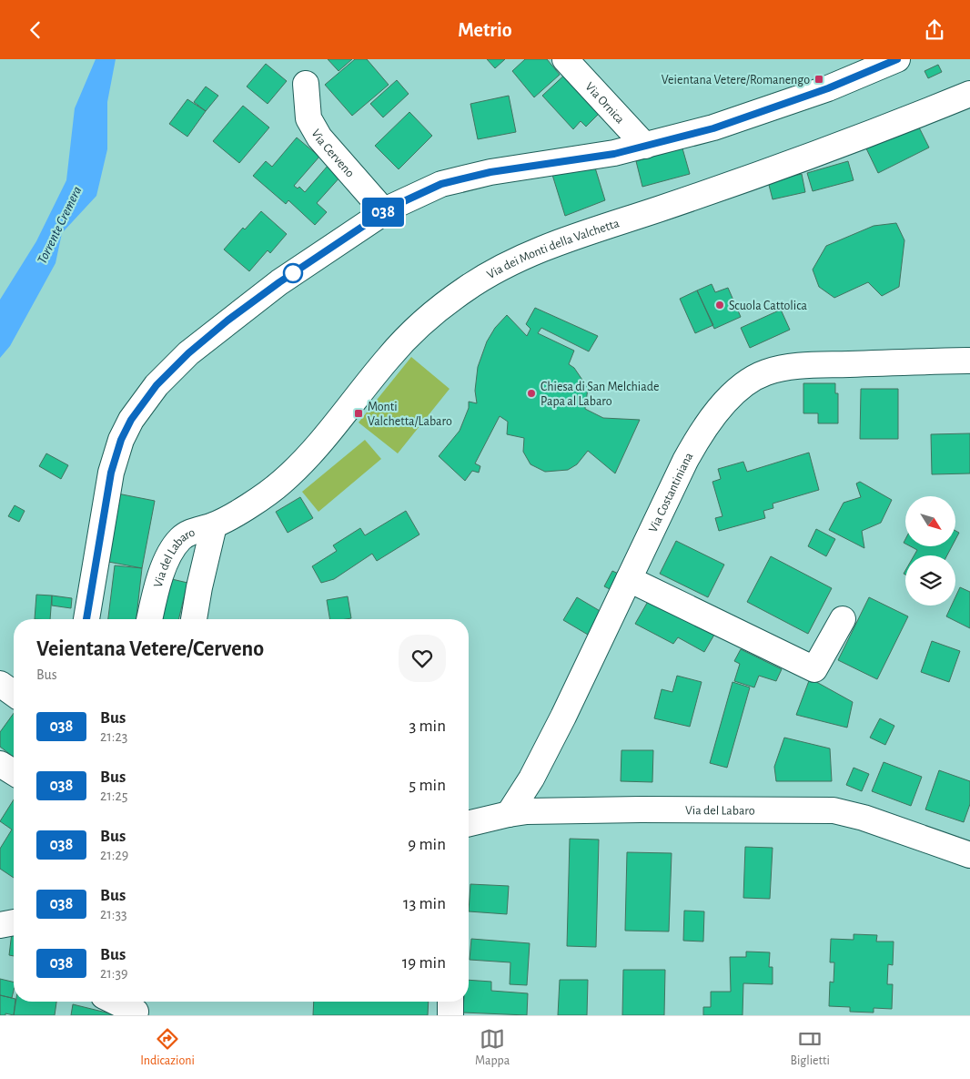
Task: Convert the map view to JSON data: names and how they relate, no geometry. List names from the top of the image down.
{
  "streets": {
    "street": [
      "Via Ornica",
      "Via Cerveno",
      "Via dei Monti della Valchetta",
      "Via Costantiniana",
      "Via del Labaro"
    ]
  },
  "crossings": [
    ["Via dei Monti della Valchetta", "Via del Labaro"],
    ["Via Costantiniana", "Via del Labaro"]
  ],
  "water": ["Torrente Cremera"],
  "places": {
    "transit": ["Veientana Vetere/Romanengo", "Monti Valchetta/Labaro"],
    "other": ["Scuola Cattolica", "Chiesa di San Melchiade Papa al Labaro"]
  },
  "lines": ["bus line 038"],
  "north": "bottom right",
  "page": {
    "header": "Metrio",
    "on_map": "038",
    "heading": ["Veientana Vetere/Cerveno", "Bus"],
    "list": [
      {
        "mark": "038",
        "name": "Bus",
        "note": "21:23",
        "value": "3 min"
      },
      {
        "mark": "038",
        "name": "Bus",
        "note": "21:25",
        "value": "5 min"
      },
      {
        "mark": "038",
        "name": "Bus",
        "note": "21:29",
        "value": "9 min"
      },
      {
        "mark": "038",
        "name": "Bus",
        "note": "21:33",
        "value": "13 min"
      },
      {
        "mark": "038",
        "name": "Bus",
        "note": "21:39",
        "value": "19 min"
      }
    ],
    "tabs": ["Indicazioni", "Mappa", "Biglietti"]
  }
}
